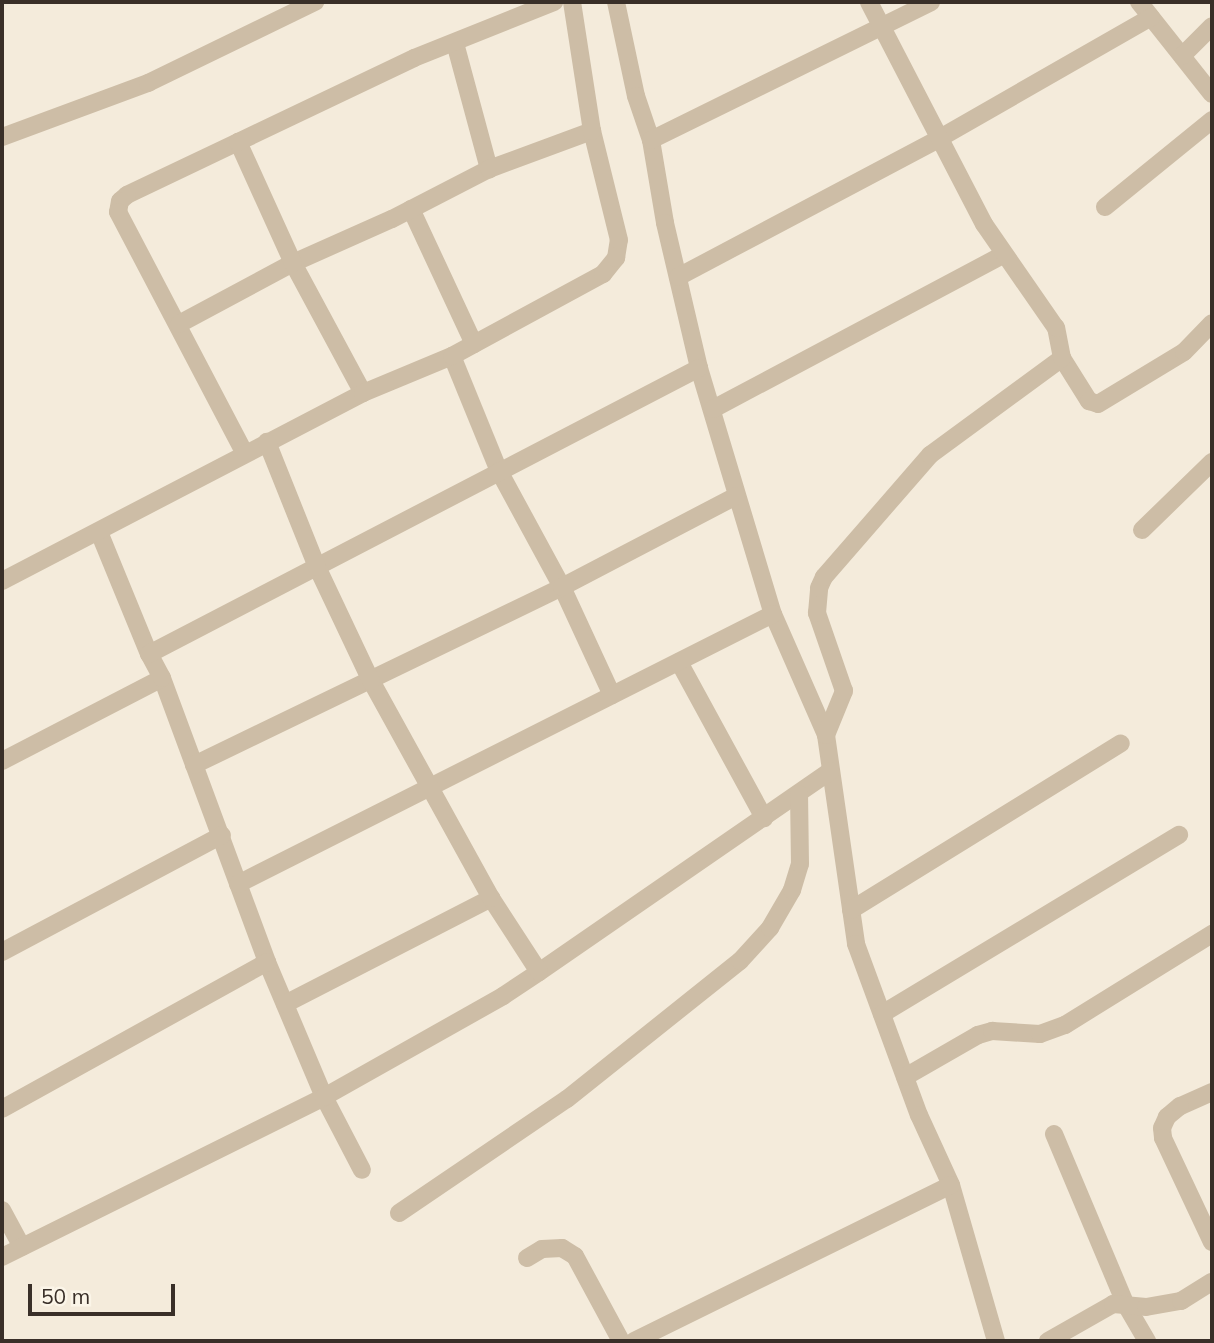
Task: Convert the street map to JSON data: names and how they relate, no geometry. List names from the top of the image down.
{
  "scale_bar": "50 m"
}
